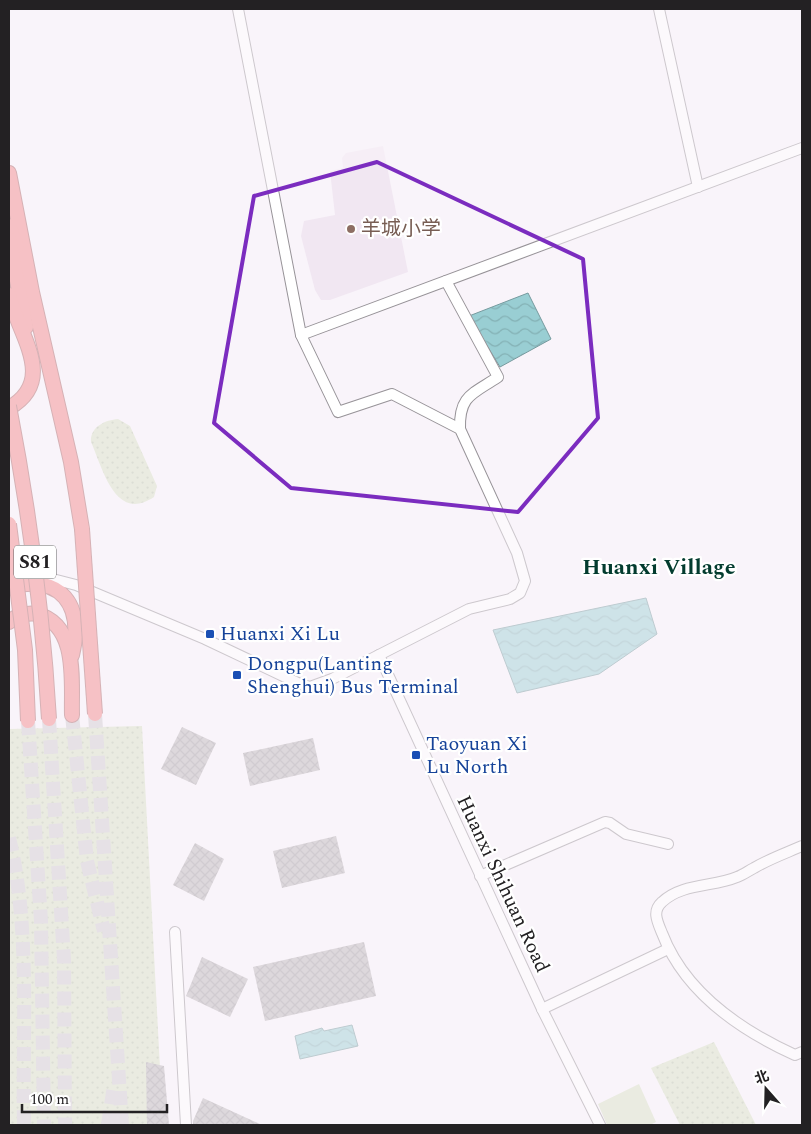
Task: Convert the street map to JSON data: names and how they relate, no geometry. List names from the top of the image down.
{
  "streets": {
    "highway": ["S81"],
    "street": ["Huanxi Shihuan Road"]
  },
  "districts": ["Huanxi Village"],
  "places": {
    "other": ["羊城小学"],
    "transit": ["Huanxi Xi Lu", "Dongpu(Lanting Shenghui) Bus Terminal", "Taoyuan Xi Lu North"]
  },
  "scale_bar": "100 m",
  "north": "top"
}
